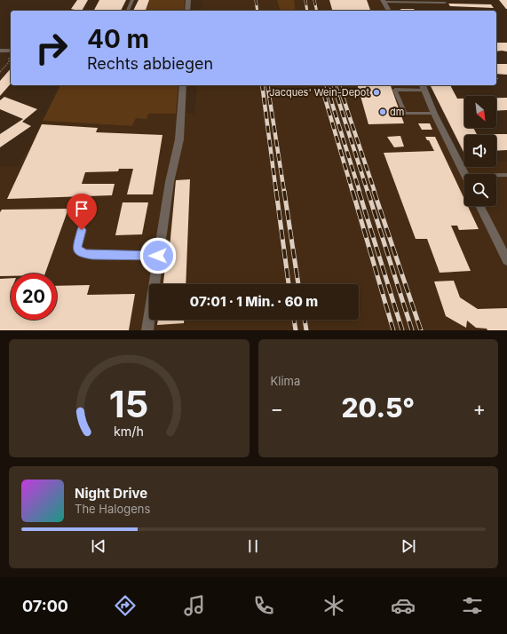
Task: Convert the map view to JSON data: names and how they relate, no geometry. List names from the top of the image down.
{
  "places": ["Jacques' Wein-Depot", "dm"],
  "north": "bottom right",
  "page": {
    "turn": ["40 m", "Rechts abbiegen"],
    "limit": "20",
    "trip": "07:01 · 1 Min. · 60 m",
    "tile": "Klima",
    "heat": ["−", "20.5°", "+"],
    "song": ["Night Drive", "The Halogens"],
    "tabs": "07:00",
    "gauge": ["15", "km/h"]
  }
}
